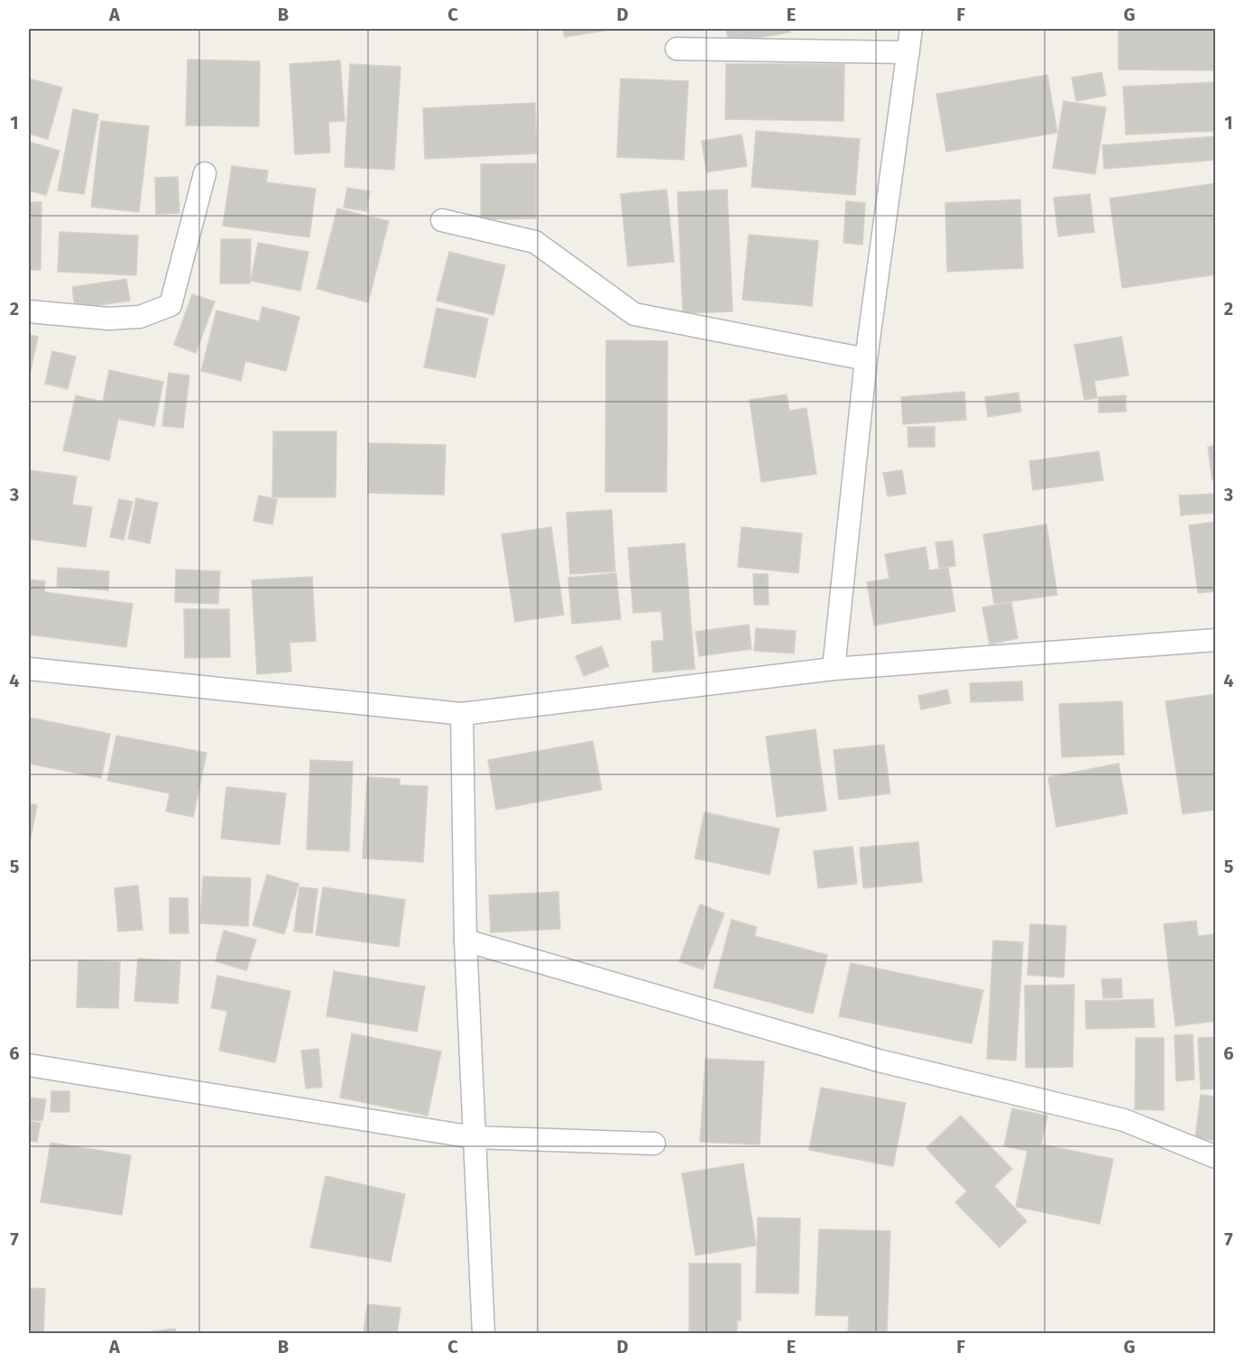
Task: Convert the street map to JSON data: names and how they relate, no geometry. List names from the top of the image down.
{
  "grid": {
    "columns": [
      "A",
      "B",
      "C",
      "D",
      "E",
      "F",
      "G"
    ],
    "rows": [
      "1",
      "2",
      "3",
      "4",
      "5",
      "6",
      "7"
    ]
  }
}
